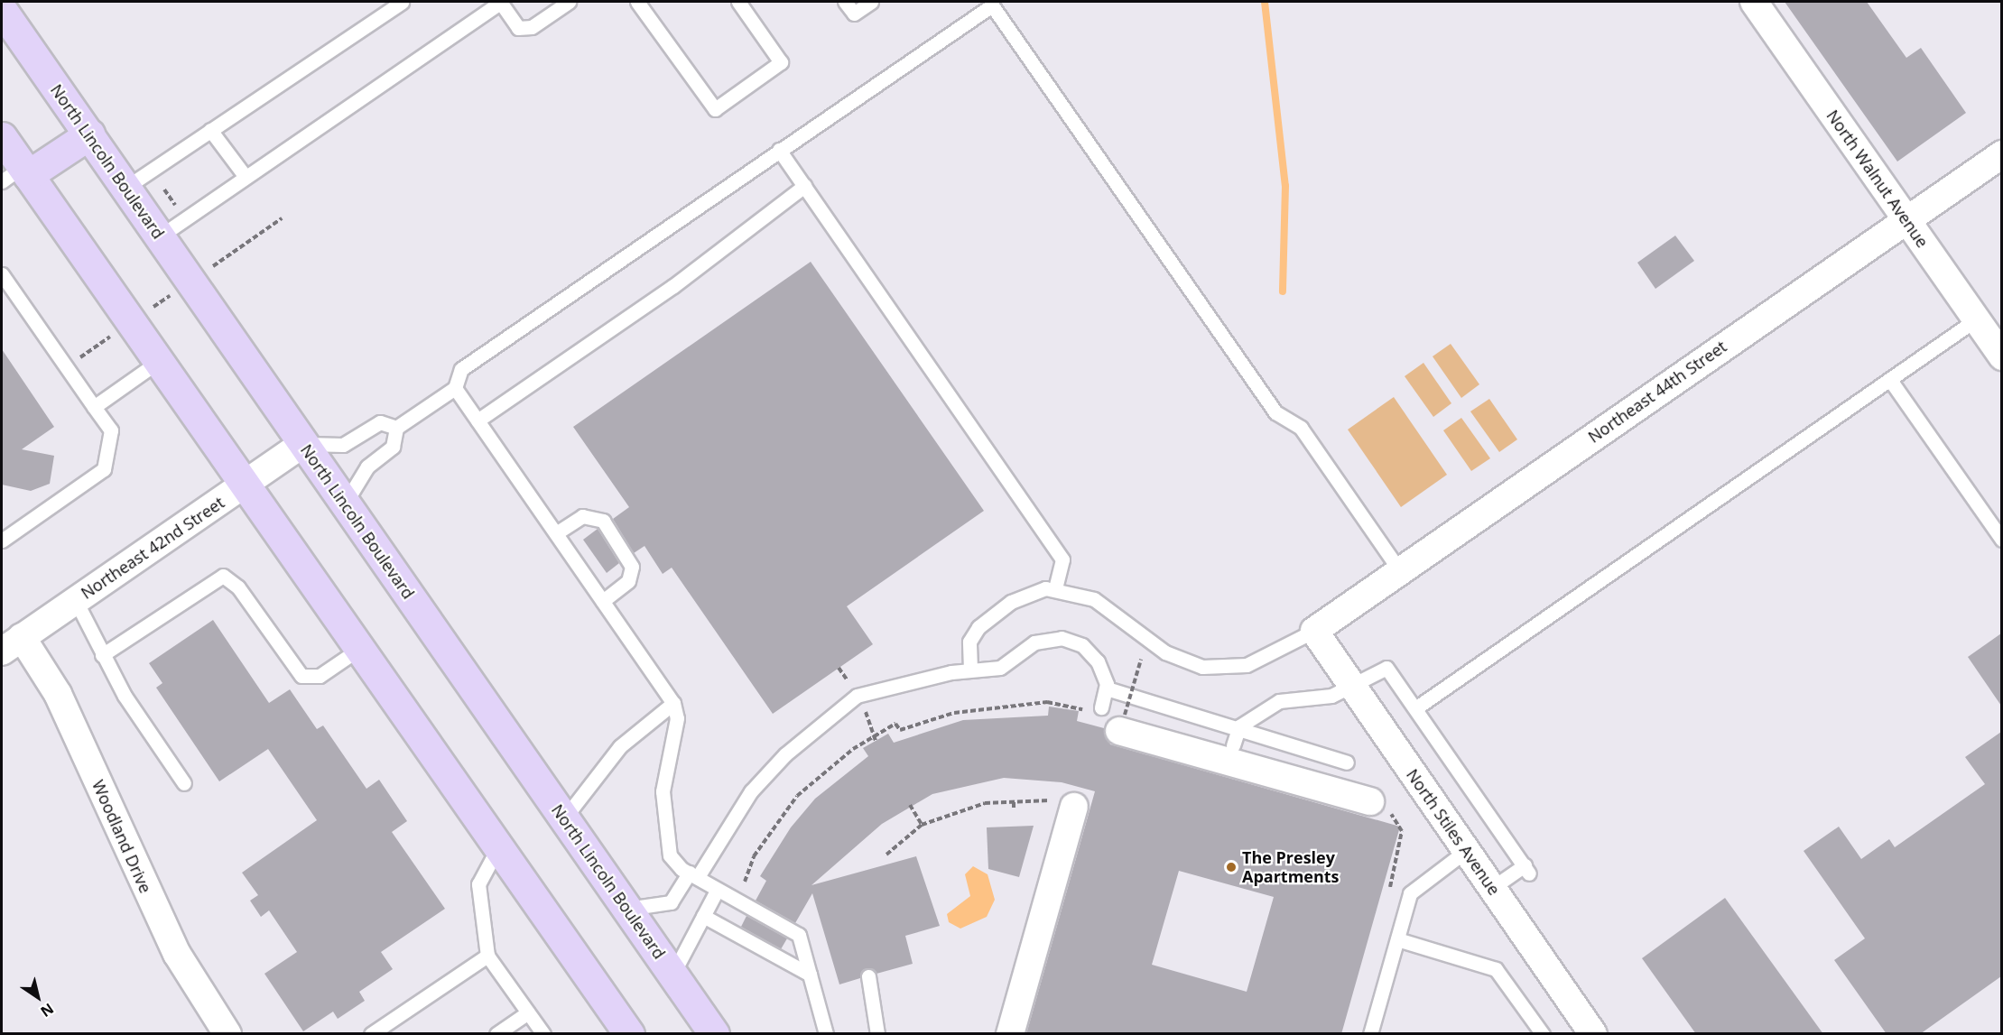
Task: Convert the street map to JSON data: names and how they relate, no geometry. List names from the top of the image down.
{
  "streets": {
    "main road": ["North Lincoln Boulevard"],
    "street": [
      "North Walnut Avenue",
      "Northeast 44th Street",
      "Northeast 42nd Street",
      "North Stiles Avenue",
      "Woodland Drive"
    ]
  },
  "crossings": [
    ["North Lincoln Boulevard", "Northeast 42nd Street"],
    ["North Walnut Avenue", "Northeast 44th Street"],
    ["Northeast 44th Street", "North Stiles Avenue"],
    ["Northeast 42nd Street", "Woodland Drive"]
  ],
  "places": ["The Presley Apartments"],
  "north": "bottom right"
}
